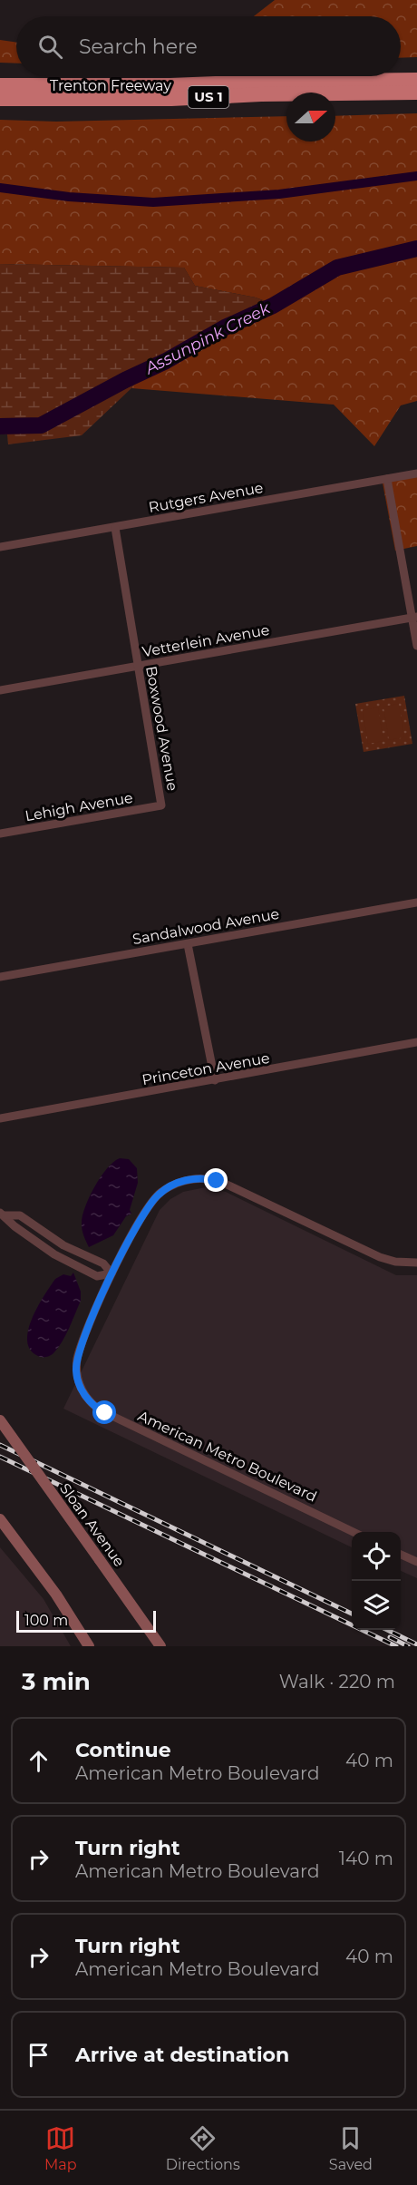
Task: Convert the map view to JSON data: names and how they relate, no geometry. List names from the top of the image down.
{
  "streets": {
    "highway": ["Trenton Freeway", "US 1"],
    "main road": ["Sloan Avenue"],
    "street": [
      "Rutgers Avenue",
      "Vetterlein Avenue",
      "Boxwood Avenue",
      "Lehigh Avenue",
      "Sandalwood Avenue",
      "Princeton Avenue",
      "American Metro Boulevard"
    ]
  },
  "crossings": [
    ["Rutgers Avenue", "Boxwood Avenue"],
    ["Vetterlein Avenue", "Boxwood Avenue"],
    ["Boxwood Avenue", "Lehigh Avenue"]
  ],
  "water": ["Assunpink Creek"],
  "scale_bar": "100 m",
  "north": "right",
  "page": {
    "search": "Search here",
    "scale": "100 m",
    "heading": ["3 min", "Walk · 220 m"],
    "list": [
      ["Continue", "American Metro Boulevard", "40 m"],
      ["Turn right", "American Metro Boulevard", "140 m"],
      ["Turn right", "American Metro Boulevard", "40 m"],
      "Arrive at destination"
    ],
    "nav": ["Map", "Directions", "Saved"]
  }
}
